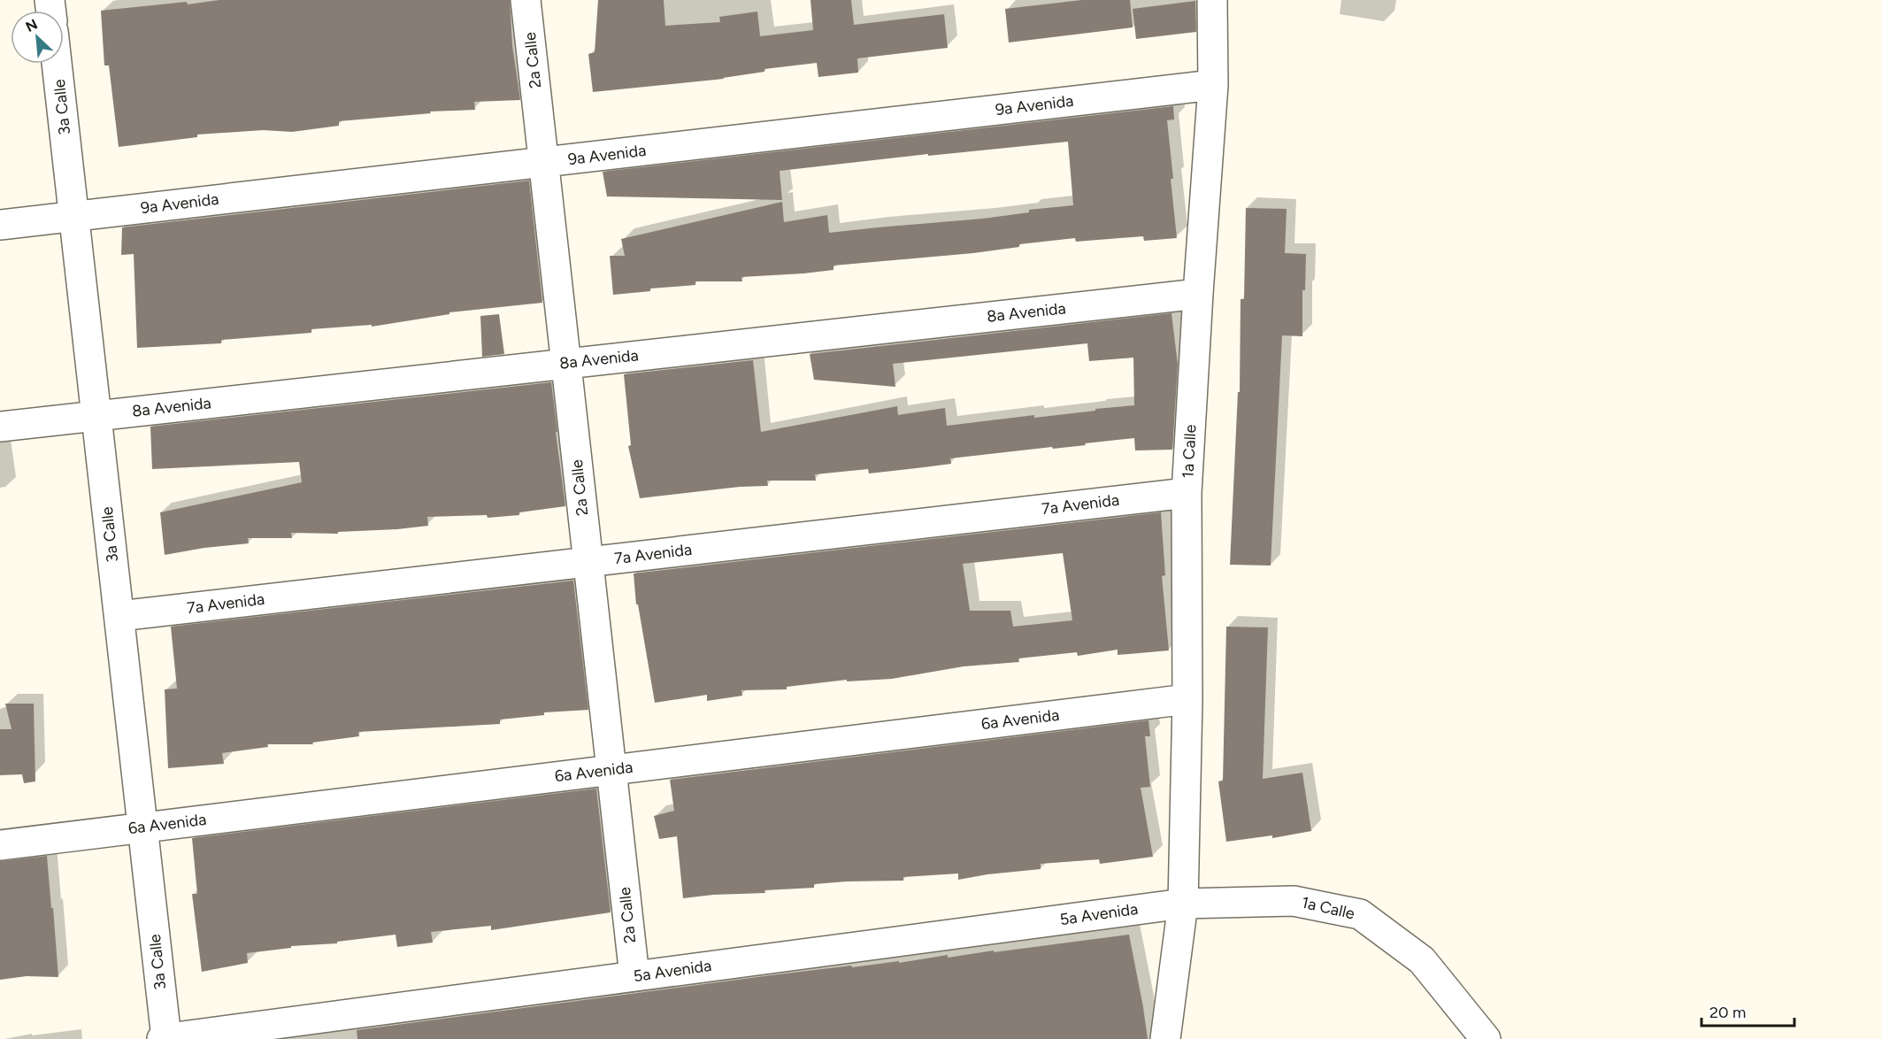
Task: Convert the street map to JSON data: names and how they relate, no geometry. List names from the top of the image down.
{
  "streets": {
    "street": [
      "2a Calle",
      "9a Avenida",
      "3a Calle",
      "8a Avenida",
      "1a Calle",
      "7a Avenida",
      "6a Avenida",
      "5a Avenida"
    ]
  },
  "crossings": [
    ["2a Calle", "9a Avenida"],
    ["2a Calle", "8a Avenida"],
    ["2a Calle", "7a Avenida"],
    ["2a Calle", "6a Avenida"],
    ["2a Calle", "5a Avenida"],
    ["9a Avenida", "3a Calle"],
    ["9a Avenida", "1a Calle"],
    ["3a Calle", "8a Avenida"],
    ["3a Calle", "7a Avenida"],
    ["3a Calle", "6a Avenida"],
    ["3a Calle", "5a Avenida"],
    ["8a Avenida", "1a Calle"],
    ["1a Calle", "7a Avenida"],
    ["1a Calle", "6a Avenida"],
    ["1a Calle", "5a Avenida"]
  ],
  "scale_bar": "20 m",
  "north": "top left"
}
